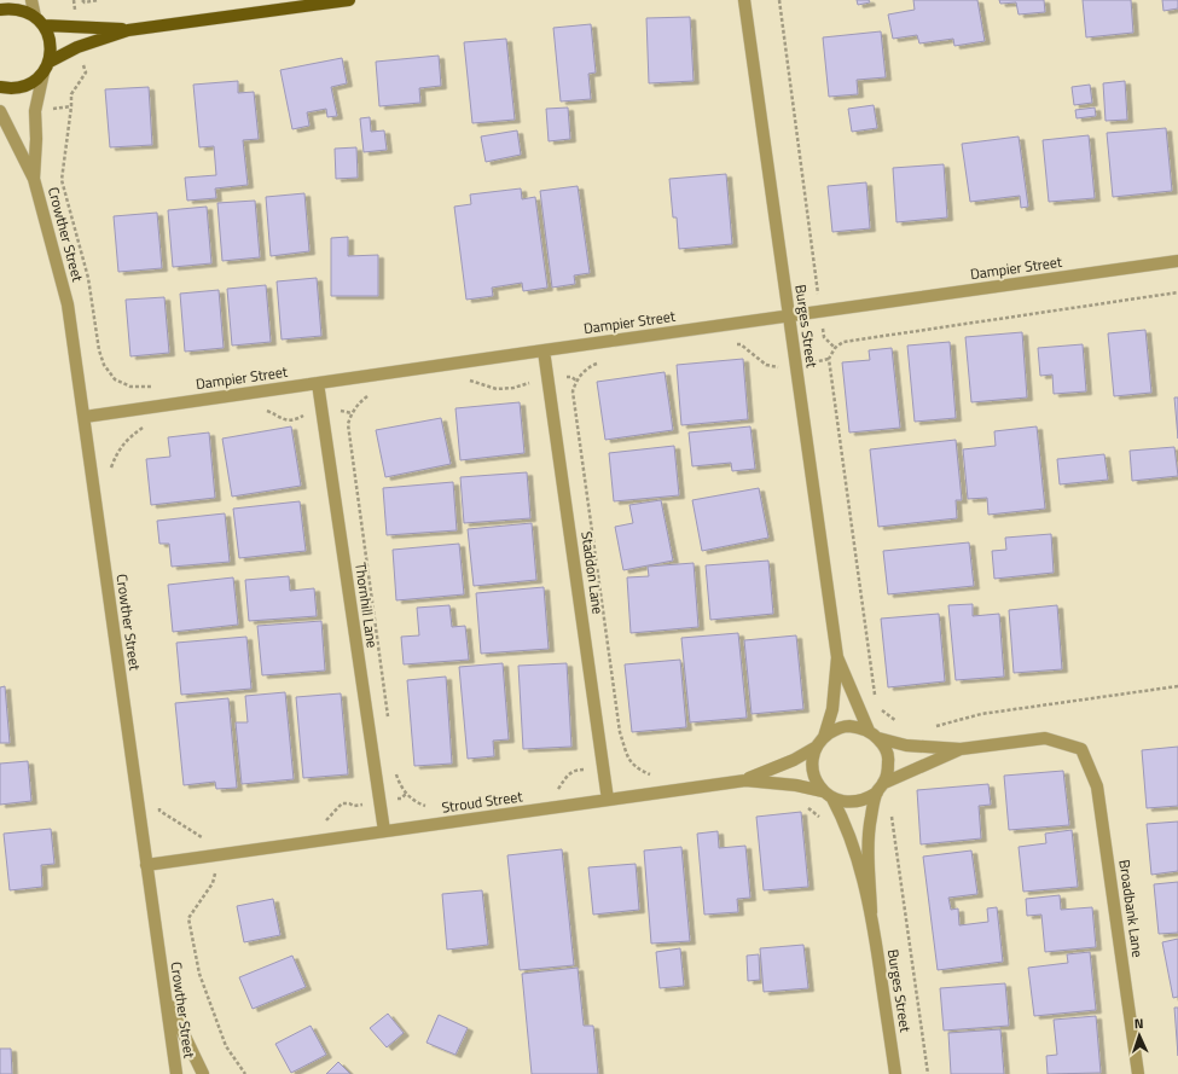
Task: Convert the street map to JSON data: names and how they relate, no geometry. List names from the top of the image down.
{
  "streets": {
    "street": [
      "Crowther Street",
      "Dampier Street",
      "Burges Street",
      "Staddon Lane",
      "Thornhill Lane",
      "Stroud Street",
      "Broadbank Lane"
    ]
  },
  "crossings": [
    ["Crowther Street", "Dampier Street"],
    ["Crowther Street", "Stroud Street"],
    ["Dampier Street", "Burges Street"],
    ["Dampier Street", "Staddon Lane"],
    ["Dampier Street", "Thornhill Lane"],
    ["Burges Street", "Stroud Street"],
    ["Staddon Lane", "Stroud Street"],
    ["Thornhill Lane", "Stroud Street"]
  ],
  "north": "top"
}
